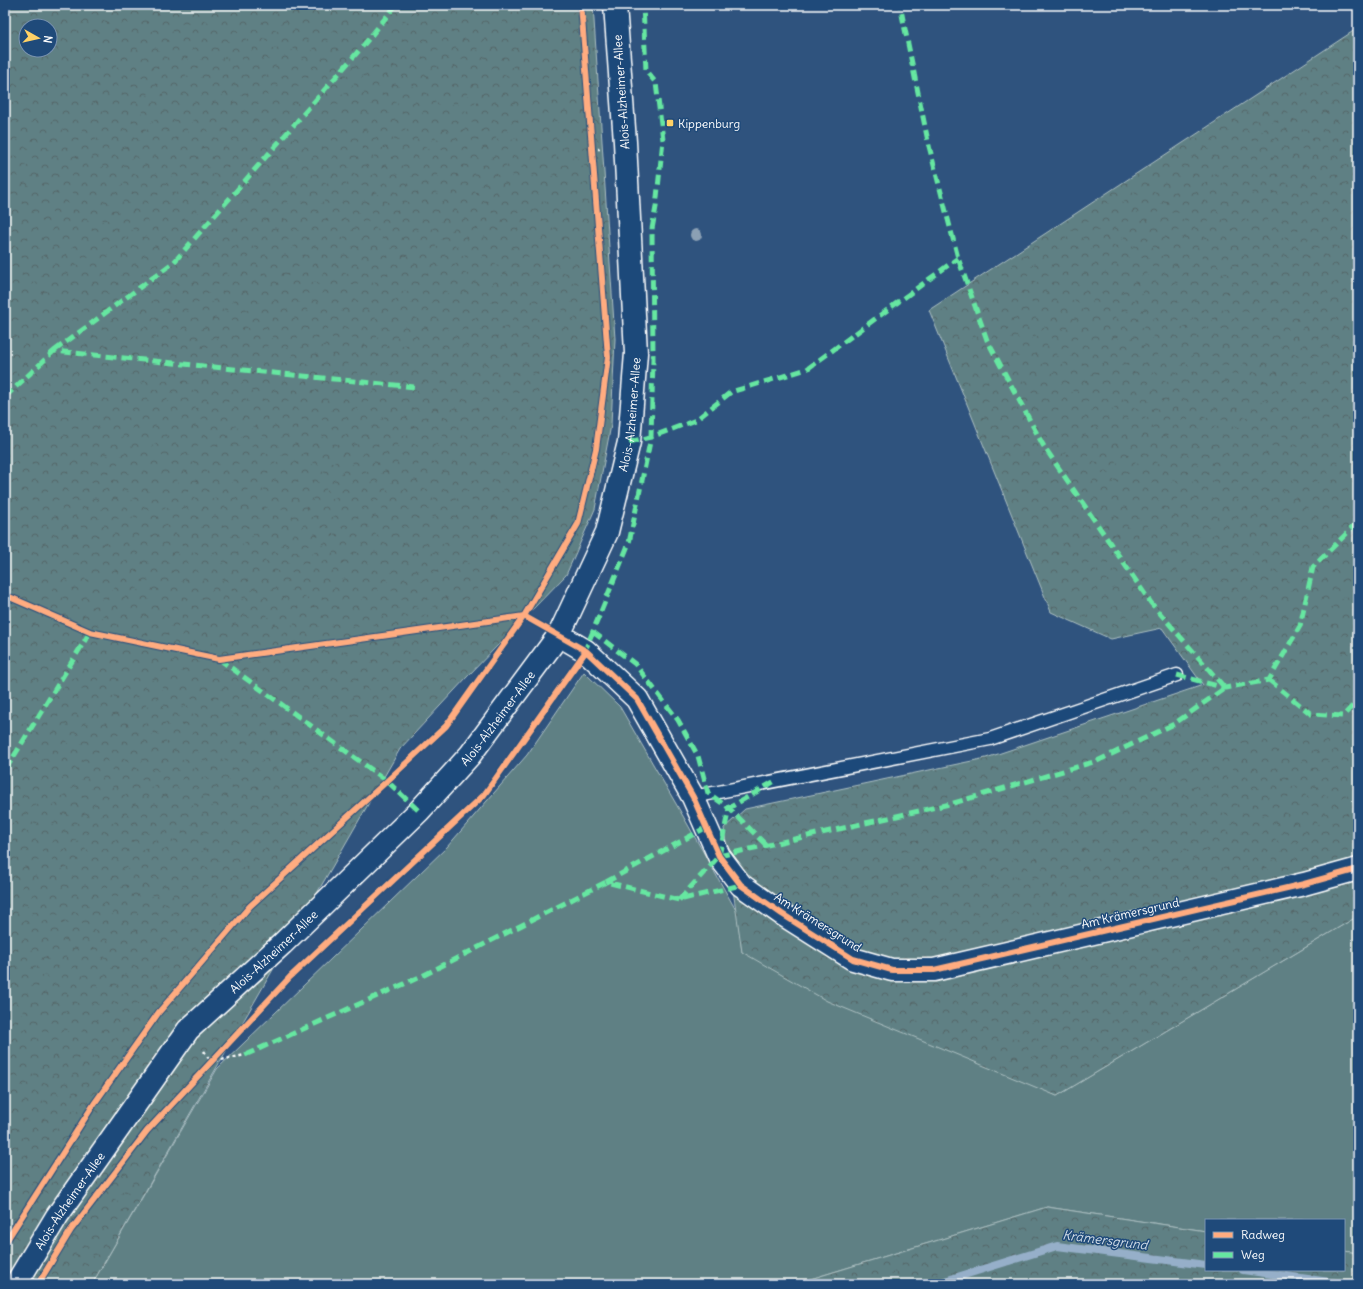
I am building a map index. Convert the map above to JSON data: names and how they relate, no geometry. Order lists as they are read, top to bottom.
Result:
{
  "streets": {
    "street": ["Alois-Alzheimer-Allee", "Am Krämersgrund"]
  },
  "crossings": [
    ["Alois-Alzheimer-Allee", "Am Krämersgrund"]
  ],
  "water": ["Krämersgrund"],
  "places": {
    "transit": ["Kippenburg"]
  },
  "legend": ["Radweg", "Weg"],
  "north": "right"
}
